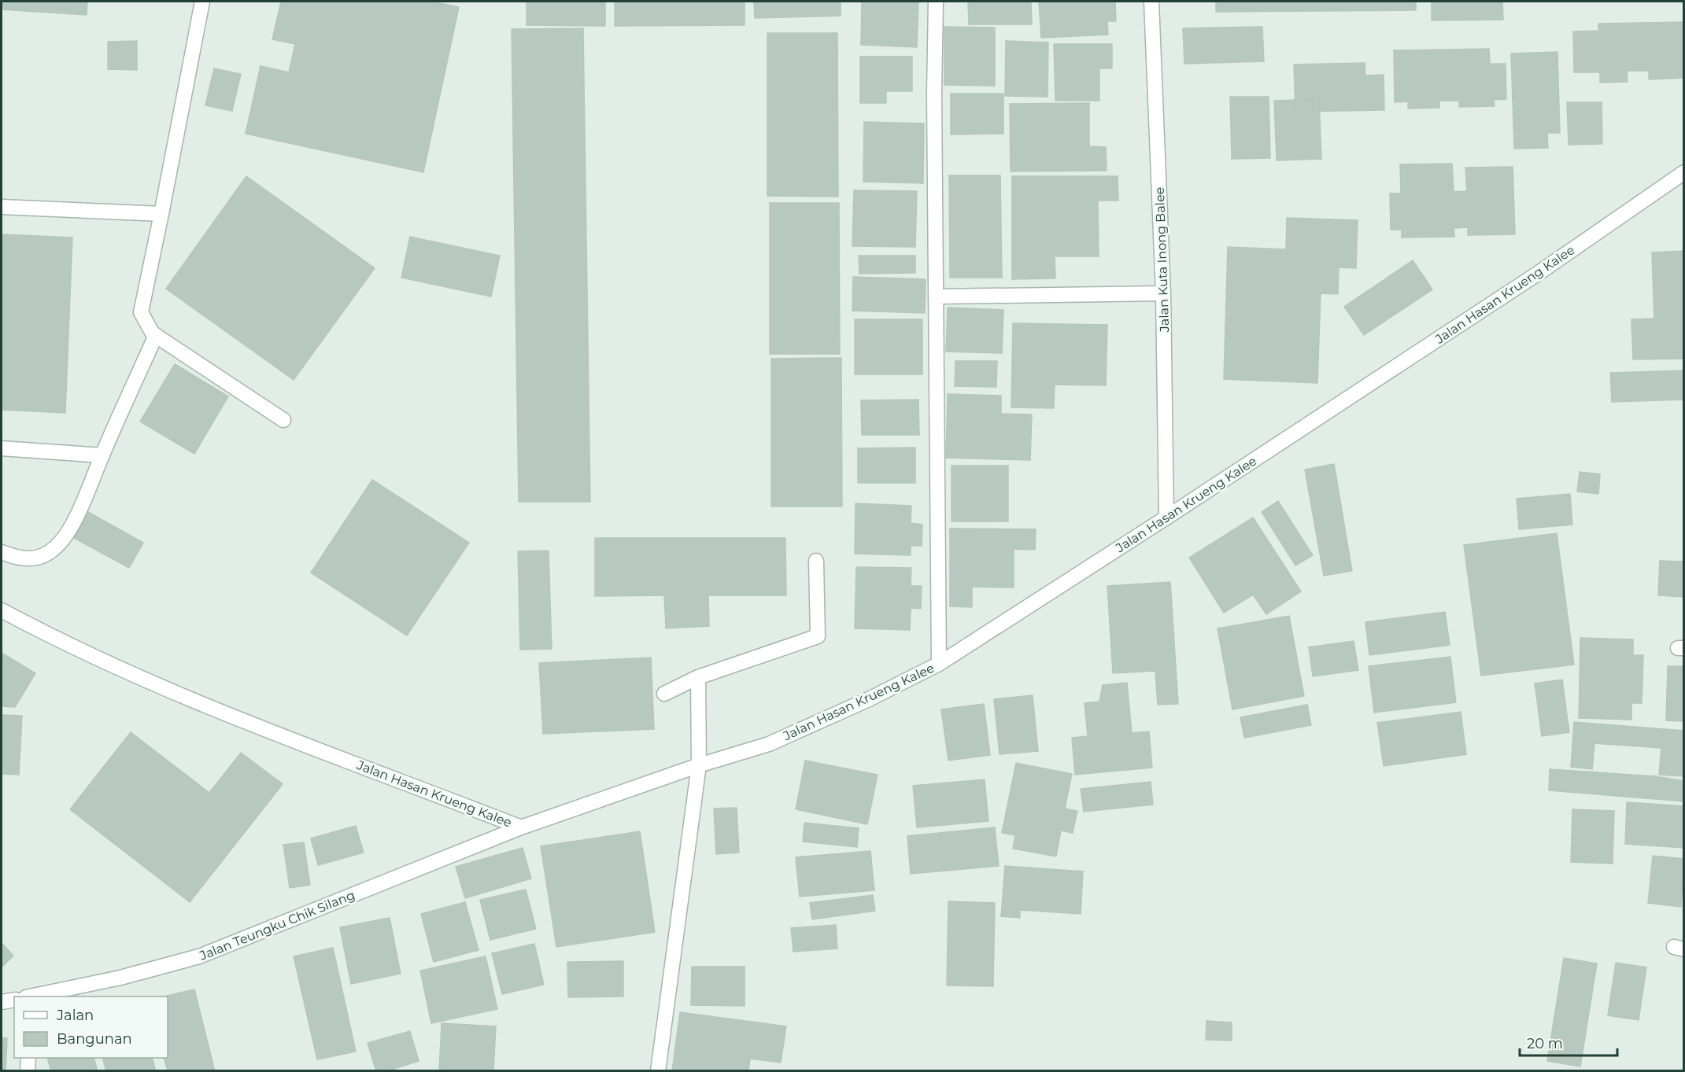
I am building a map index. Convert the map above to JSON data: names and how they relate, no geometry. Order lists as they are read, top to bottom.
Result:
{
  "streets": {
    "street": ["Jalan Kuta Inong Balee", "Jalan Hasan Krueng Kalee", "Jalan Teungku Chik Silang"]
  },
  "crossings": [
    ["Jalan Kuta Inong Balee", "Jalan Hasan Krueng Kalee"],
    ["Jalan Hasan Krueng Kalee", "Jalan Teungku Chik Silang"]
  ],
  "legend": ["Jalan", "Bangunan"],
  "scale_bar": "20 m"
}
